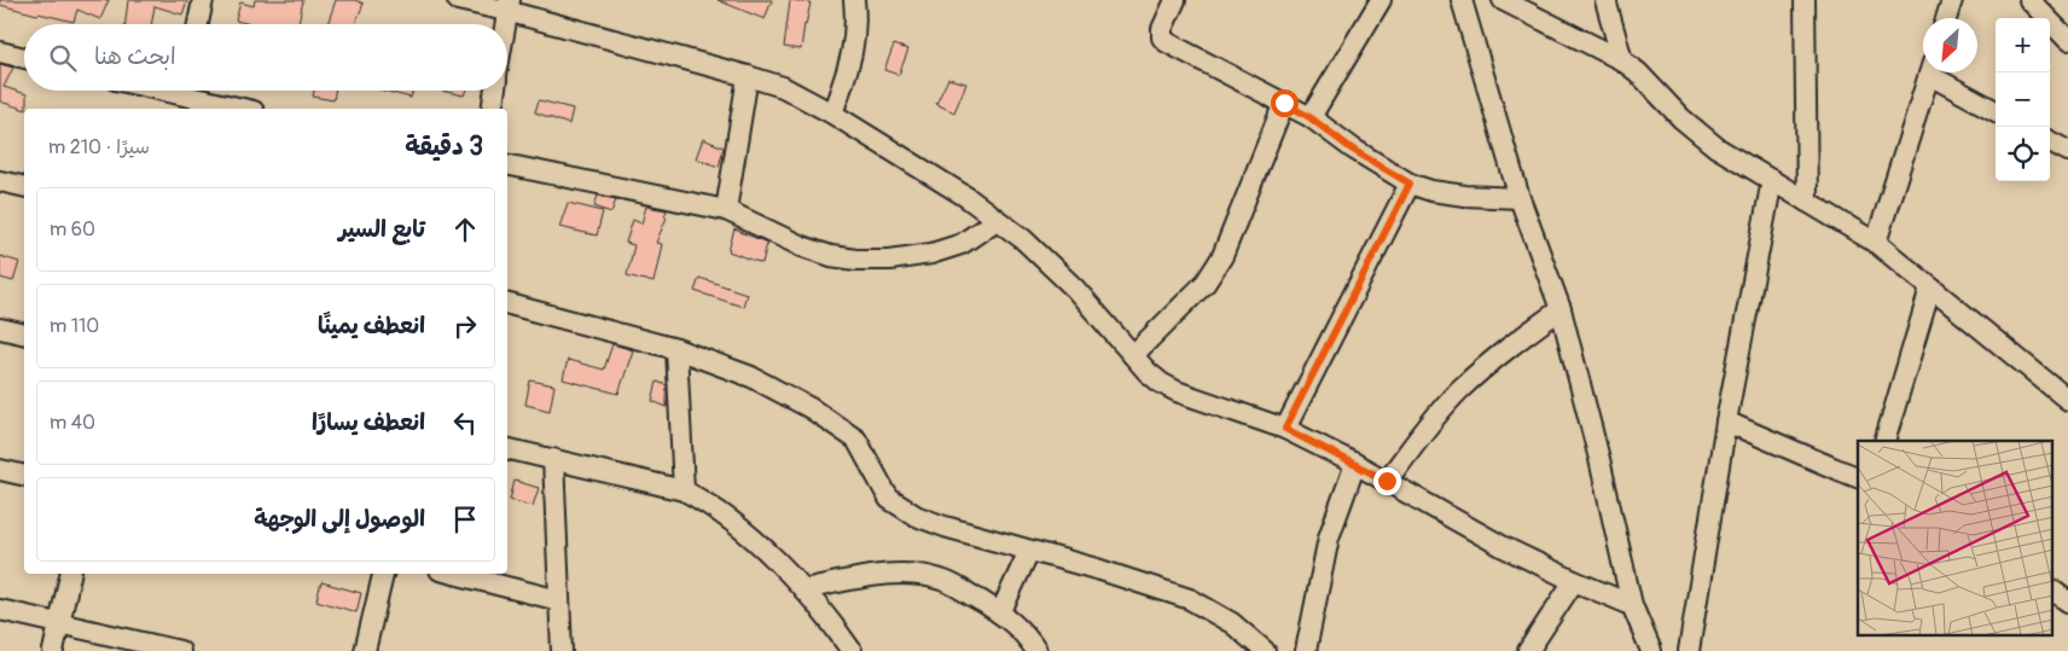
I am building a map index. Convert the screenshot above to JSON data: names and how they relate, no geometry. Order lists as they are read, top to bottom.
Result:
{
  "north": "bottom left",
  "page": {
    "map_buttons": ["+", "−"],
    "search": "ابحث هنا",
    "heading": ["3 دقيقة", "سيرًا · 210 m"],
    "list": [
      ["تابع السير", "60 m"],
      ["انعطف يمينًا", "110 m"],
      ["انعطف يسارًا", "40 m"],
      "الوصول إلى الوجهة"
    ]
  }
}
